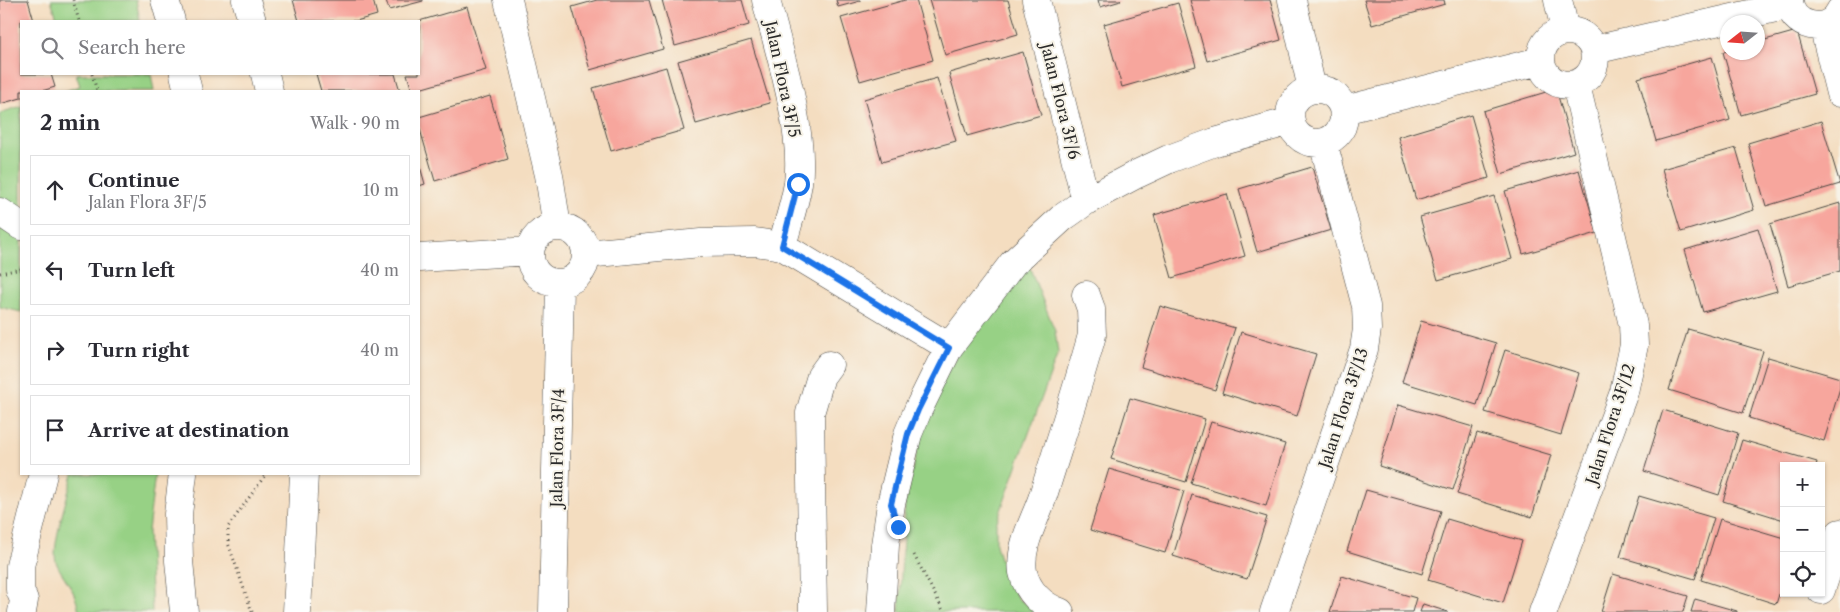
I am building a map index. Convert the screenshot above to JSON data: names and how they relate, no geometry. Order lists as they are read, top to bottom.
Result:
{
  "streets": {
    "street": [
      "Jalan Flora 3F/5",
      "Jalan Flora 3F/6",
      "Jalan Flora 3F/13",
      "Jalan Flora 3F/12",
      "Jalan Flora 3F/4"
    ]
  },
  "north": "left",
  "page": {
    "search": "Search here",
    "heading": ["2 min", "Walk · 90 m"],
    "list": [
      ["Continue", "Jalan Flora 3F/5", "10 m"],
      ["Turn left", "40 m"],
      ["Turn right", "40 m"],
      "Arrive at destination"
    ],
    "map_buttons": ["+", "−"]
  }
}
